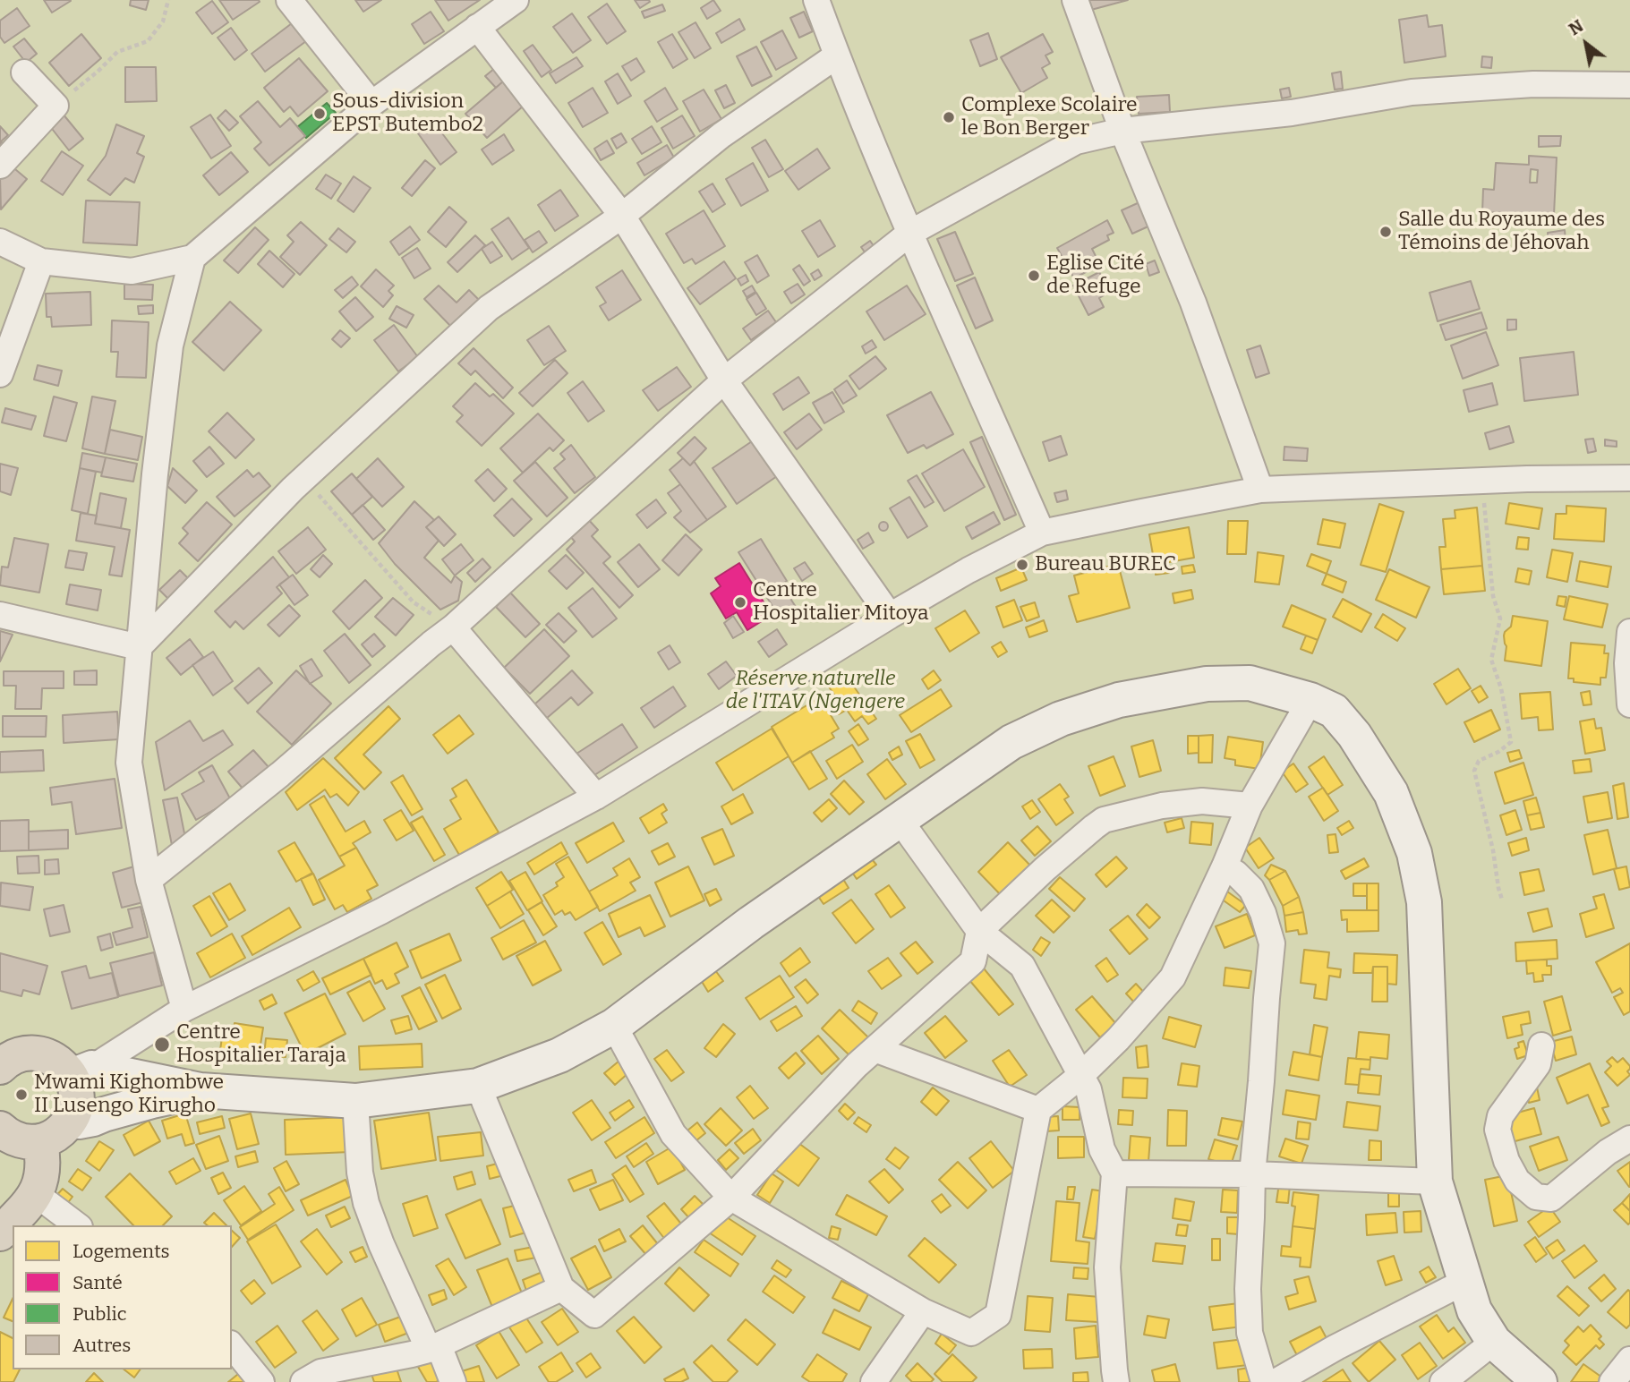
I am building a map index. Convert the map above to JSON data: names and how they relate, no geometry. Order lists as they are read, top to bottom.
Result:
{
  "parks": ["Réserve naturelle de l'ITAV (Ngengere"],
  "places": [
    "Sous-division EPST Butembo2",
    "Complexe Scolaire le Bon Berger",
    "Salle du Royaume des Témoins de Jéhovah",
    "Eglise Cité de Refuge",
    "Bureau BUREC",
    "Centre Hospitalier Mitoya",
    "Centre Hospitalier Taraja",
    "Mwami Kighombwe II Lusengo Kirugho"
  ],
  "legend": [
    "Logements",
    "Santé",
    "Public",
    "Autres"
  ],
  "north": "top left"
}
